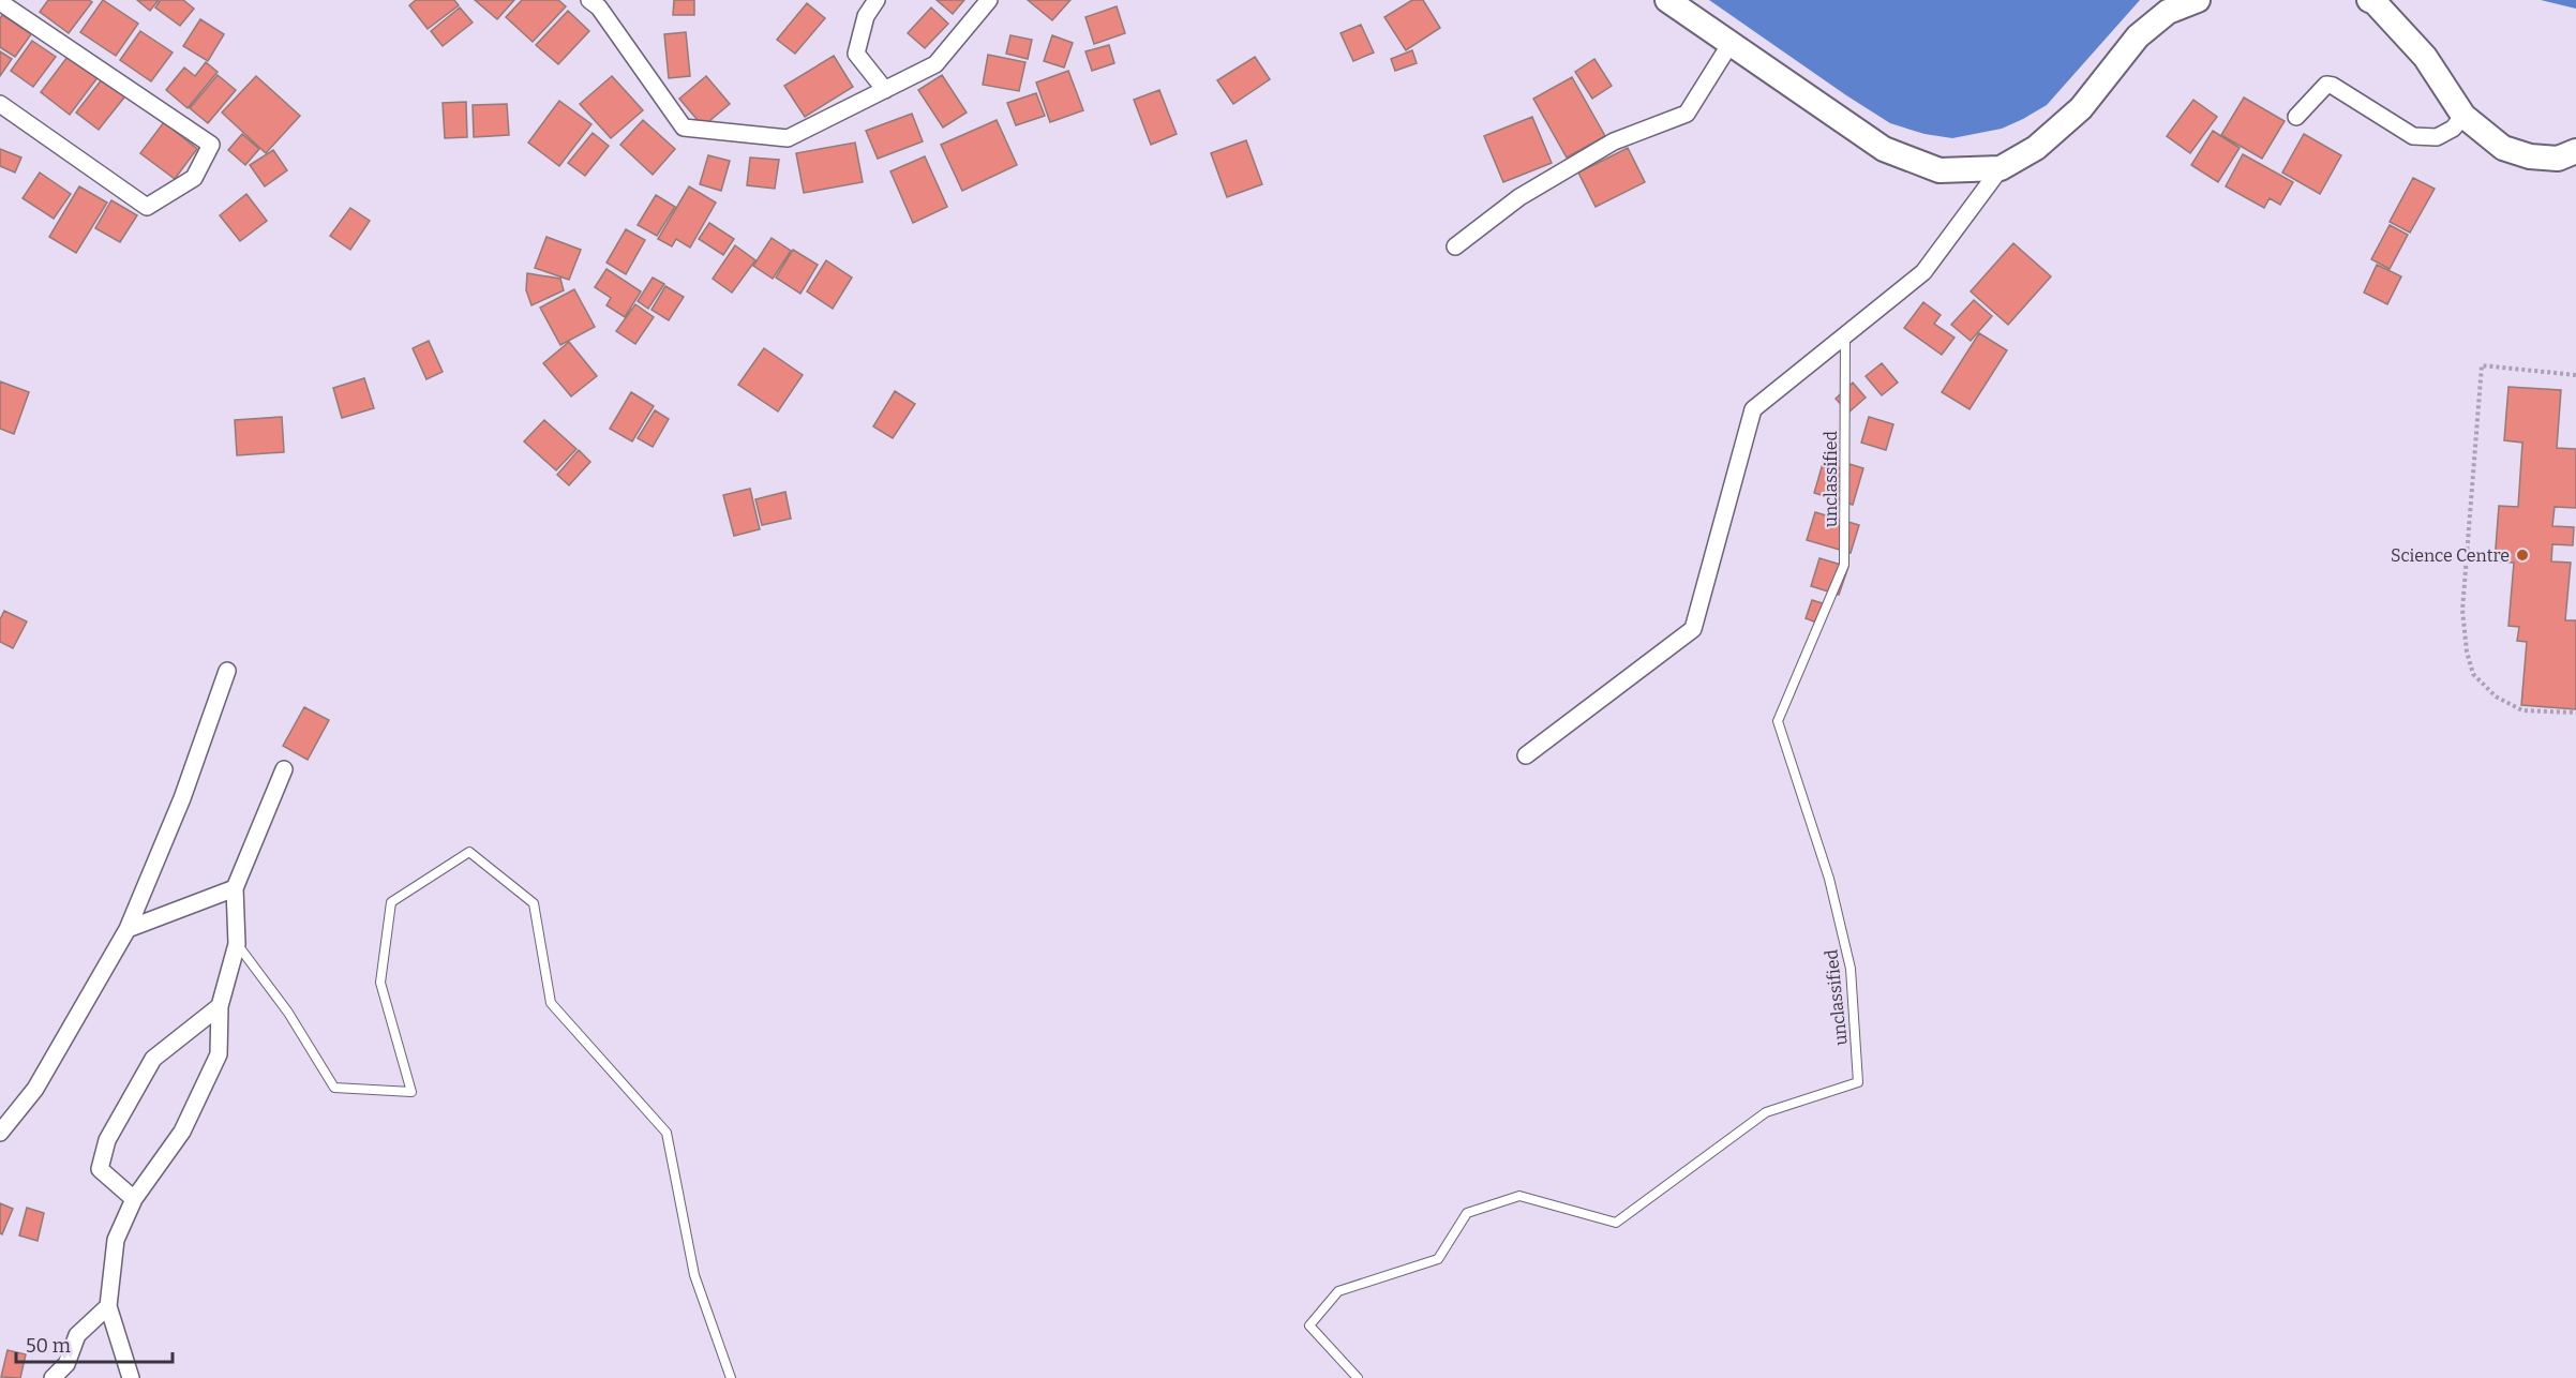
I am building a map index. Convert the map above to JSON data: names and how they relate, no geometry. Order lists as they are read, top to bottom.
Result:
{
  "streets": {
    "lane": ["unclassified"]
  },
  "places": ["Science Centre"],
  "scale_bar": "50 m"
}
